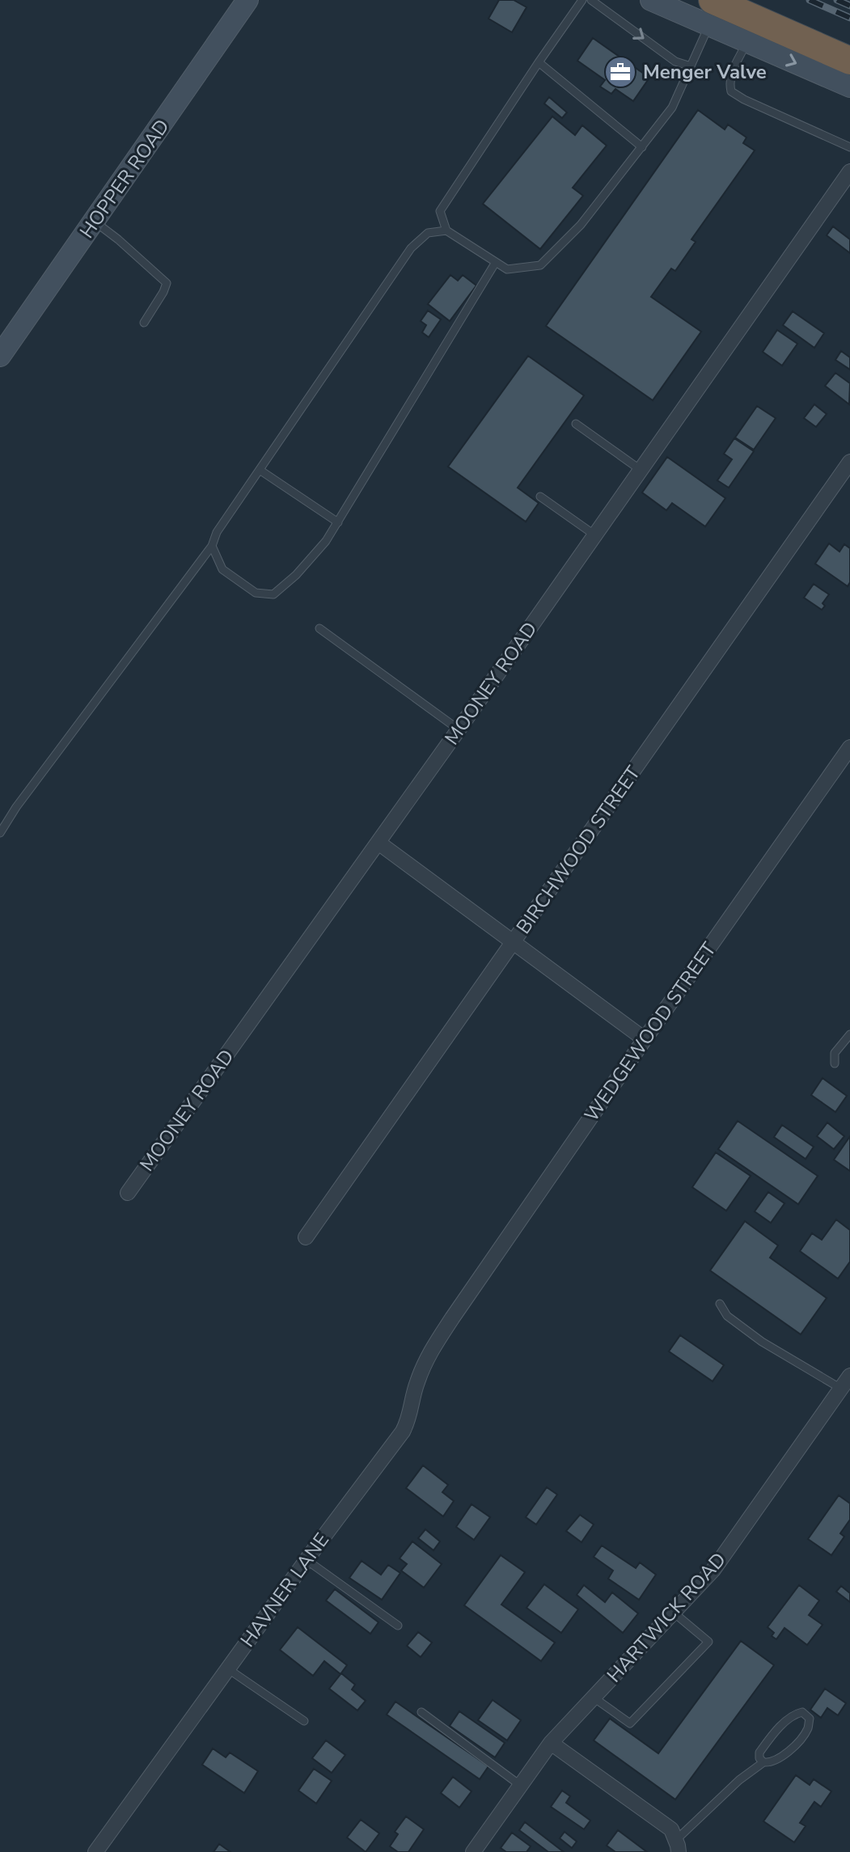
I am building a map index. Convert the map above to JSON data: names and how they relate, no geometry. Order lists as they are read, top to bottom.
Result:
{
  "streets": {
    "main road": ["HOPPER ROAD"],
    "street": [
      "MOONEY ROAD",
      "BIRCHWOOD STREET",
      "WEDGEWOOD STREET",
      "HAVNER LANE",
      "HARTWICK ROAD"
    ]
  },
  "crossings": [
    ["WEDGEWOOD STREET", "HAVNER LANE"]
  ],
  "places": {
    "office": ["Menger Valve"]
  }
}
